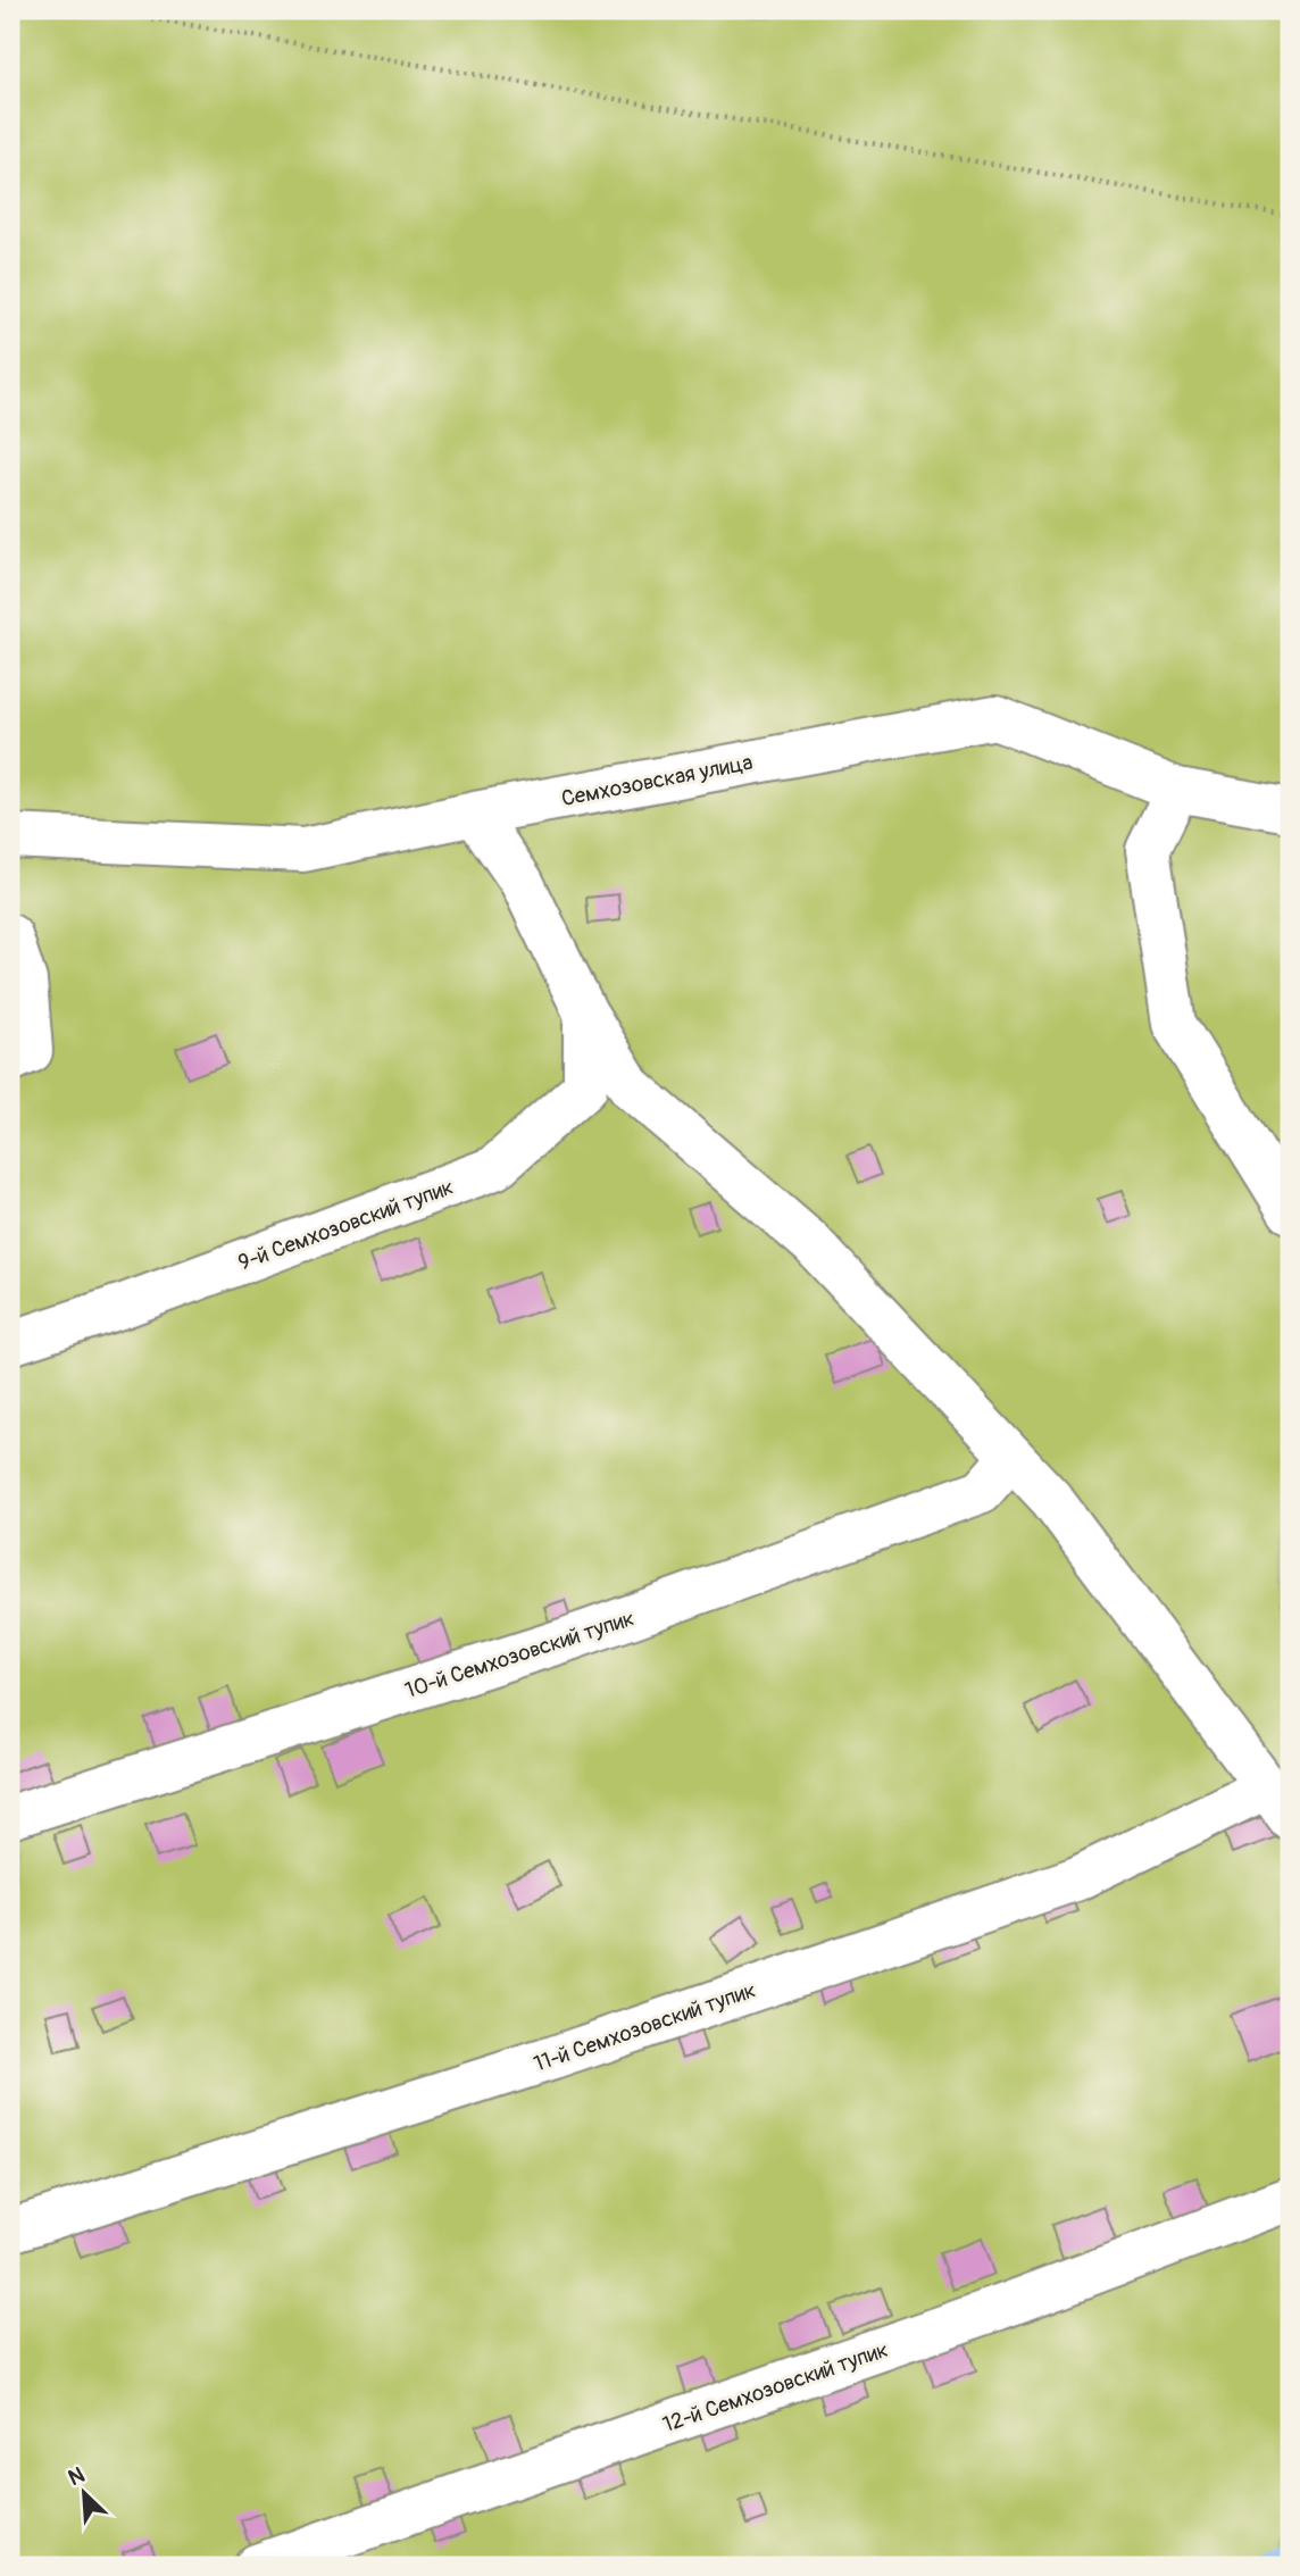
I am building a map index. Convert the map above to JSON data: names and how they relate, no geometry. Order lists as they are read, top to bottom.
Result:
{
  "streets": {
    "street": [
      "Семхозовская улица",
      "9-й Семхозовский тупик",
      "10-й Семхозовский тупик",
      "11-й Семхозовский тупик",
      "12-й Семхозовский тупик"
    ]
  },
  "north": "top left"
}
